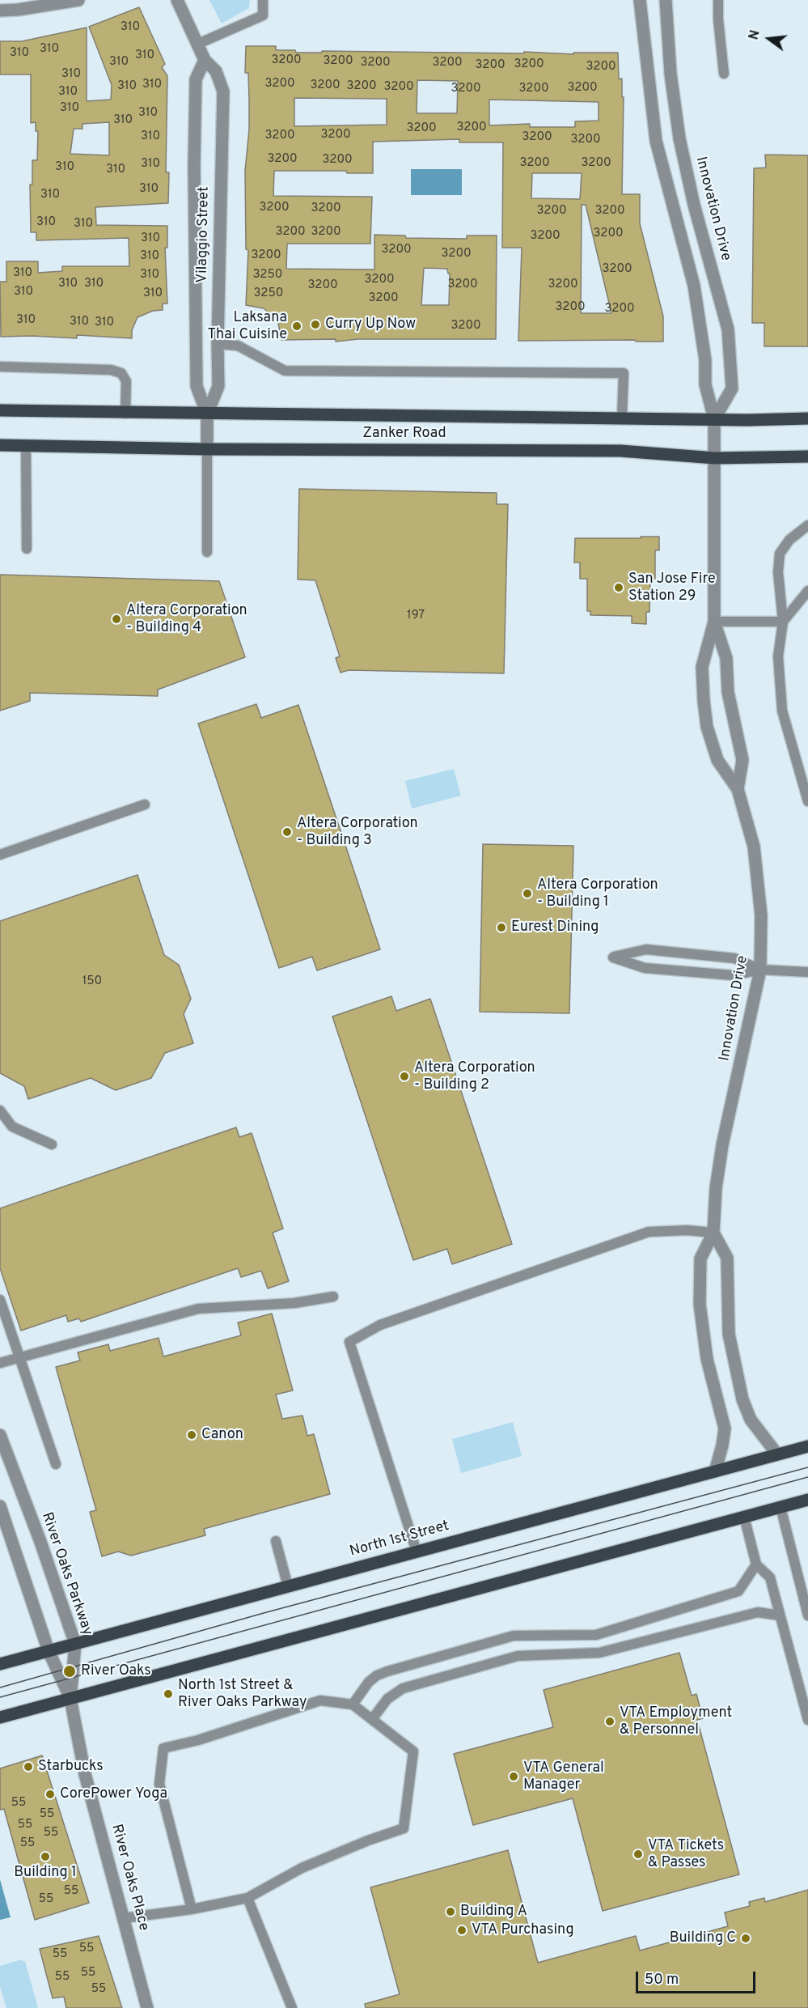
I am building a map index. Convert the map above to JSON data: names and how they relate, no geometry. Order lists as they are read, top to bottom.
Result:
{
  "streets": {
    "main road": ["Zanker Road", "North 1st Street"],
    "street": [
      "Innovation Drive",
      "Vilaggio Street",
      "River Oaks Parkway",
      "River Oaks Place"
    ]
  },
  "crossings": [
    ["Innovation Drive", "Zanker Road"],
    ["Innovation Drive", "North 1st Street"],
    ["Vilaggio Street", "Zanker Road"],
    ["North 1st Street", "River Oaks Parkway"],
    ["River Oaks Parkway", "River Oaks Place"]
  ],
  "places": [
    "Curry Up Now",
    "Laksana Thai Cuisine",
    "San Jose Fire Station 29",
    "Altera Corporation - Building 4",
    "Altera Corporation - Building 3",
    "Altera Corporation - Building 1",
    "Eurest Dining",
    "Altera Corporation - Building 2",
    "Canon",
    "River Oaks",
    "North 1st Street & River Oaks Parkway",
    "VTA Employment & Personnel",
    "Starbucks",
    "VTA General Manager",
    "CorePower Yoga",
    "VTA Tickets & Passes",
    "Building 1",
    "Building A",
    "VTA Purchasing",
    "Building C"
  ],
  "house_numbers": [
    "310",
    "310",
    "310",
    "310",
    "3200",
    "3200",
    "310",
    "3200",
    "3200",
    "3200",
    "3200",
    "3200",
    "310",
    "3200",
    "310",
    "3200",
    "310",
    "3200",
    "3200",
    "3200",
    "3200",
    "3200",
    "310",
    "310",
    "310",
    "310",
    "3200",
    "3200",
    "3200",
    "3200",
    "310",
    "3200",
    "3200",
    "3200",
    "3200",
    "3200",
    "3200",
    "310",
    "310",
    "310",
    "310",
    "310",
    "3200",
    "3200",
    "3200",
    "3200",
    "310",
    "310",
    "3200",
    "3200",
    "3200",
    "3200",
    "310",
    "3200",
    "3200",
    "3200",
    "310",
    "3200",
    "310",
    "310",
    "3250",
    "3200",
    "310",
    "310",
    "3200",
    "3200",
    "3200",
    "310",
    "310",
    "3250",
    "3200",
    "3200",
    "3200",
    "310",
    "310",
    "310",
    "3200",
    "197",
    "150",
    "55",
    "55",
    "55",
    "55",
    "55",
    "55",
    "55",
    "55",
    "55",
    "55",
    "55",
    "55"
  ],
  "scale_bar": "50 m",
  "north": "left"
}
